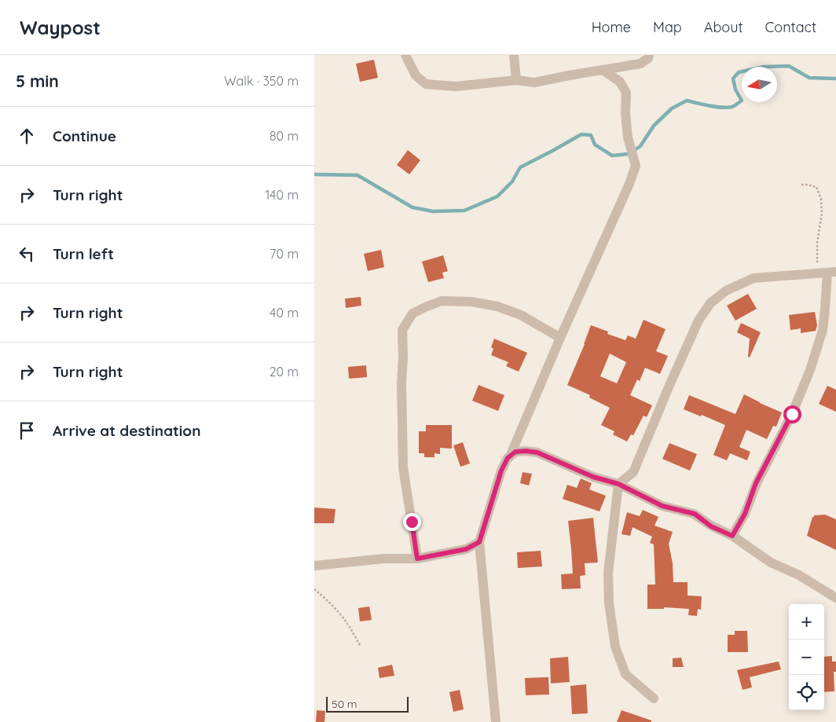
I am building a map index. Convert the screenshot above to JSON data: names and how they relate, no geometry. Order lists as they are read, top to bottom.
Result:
{
  "scale_bar": "50 m",
  "north": "left",
  "page": {
    "header": "Waypost",
    "nav": [
      "Home",
      "Map",
      "About",
      "Contact"
    ],
    "heading": ["5 min", "Walk · 350 m"],
    "list": [
      ["Continue", "80 m"],
      ["Turn right", "140 m"],
      ["Turn left", "70 m"],
      ["Turn right", "40 m"],
      ["Turn right", "20 m"],
      "Arrive at destination"
    ],
    "map_buttons": ["+", "−"],
    "scale": "50 m"
  }
}
